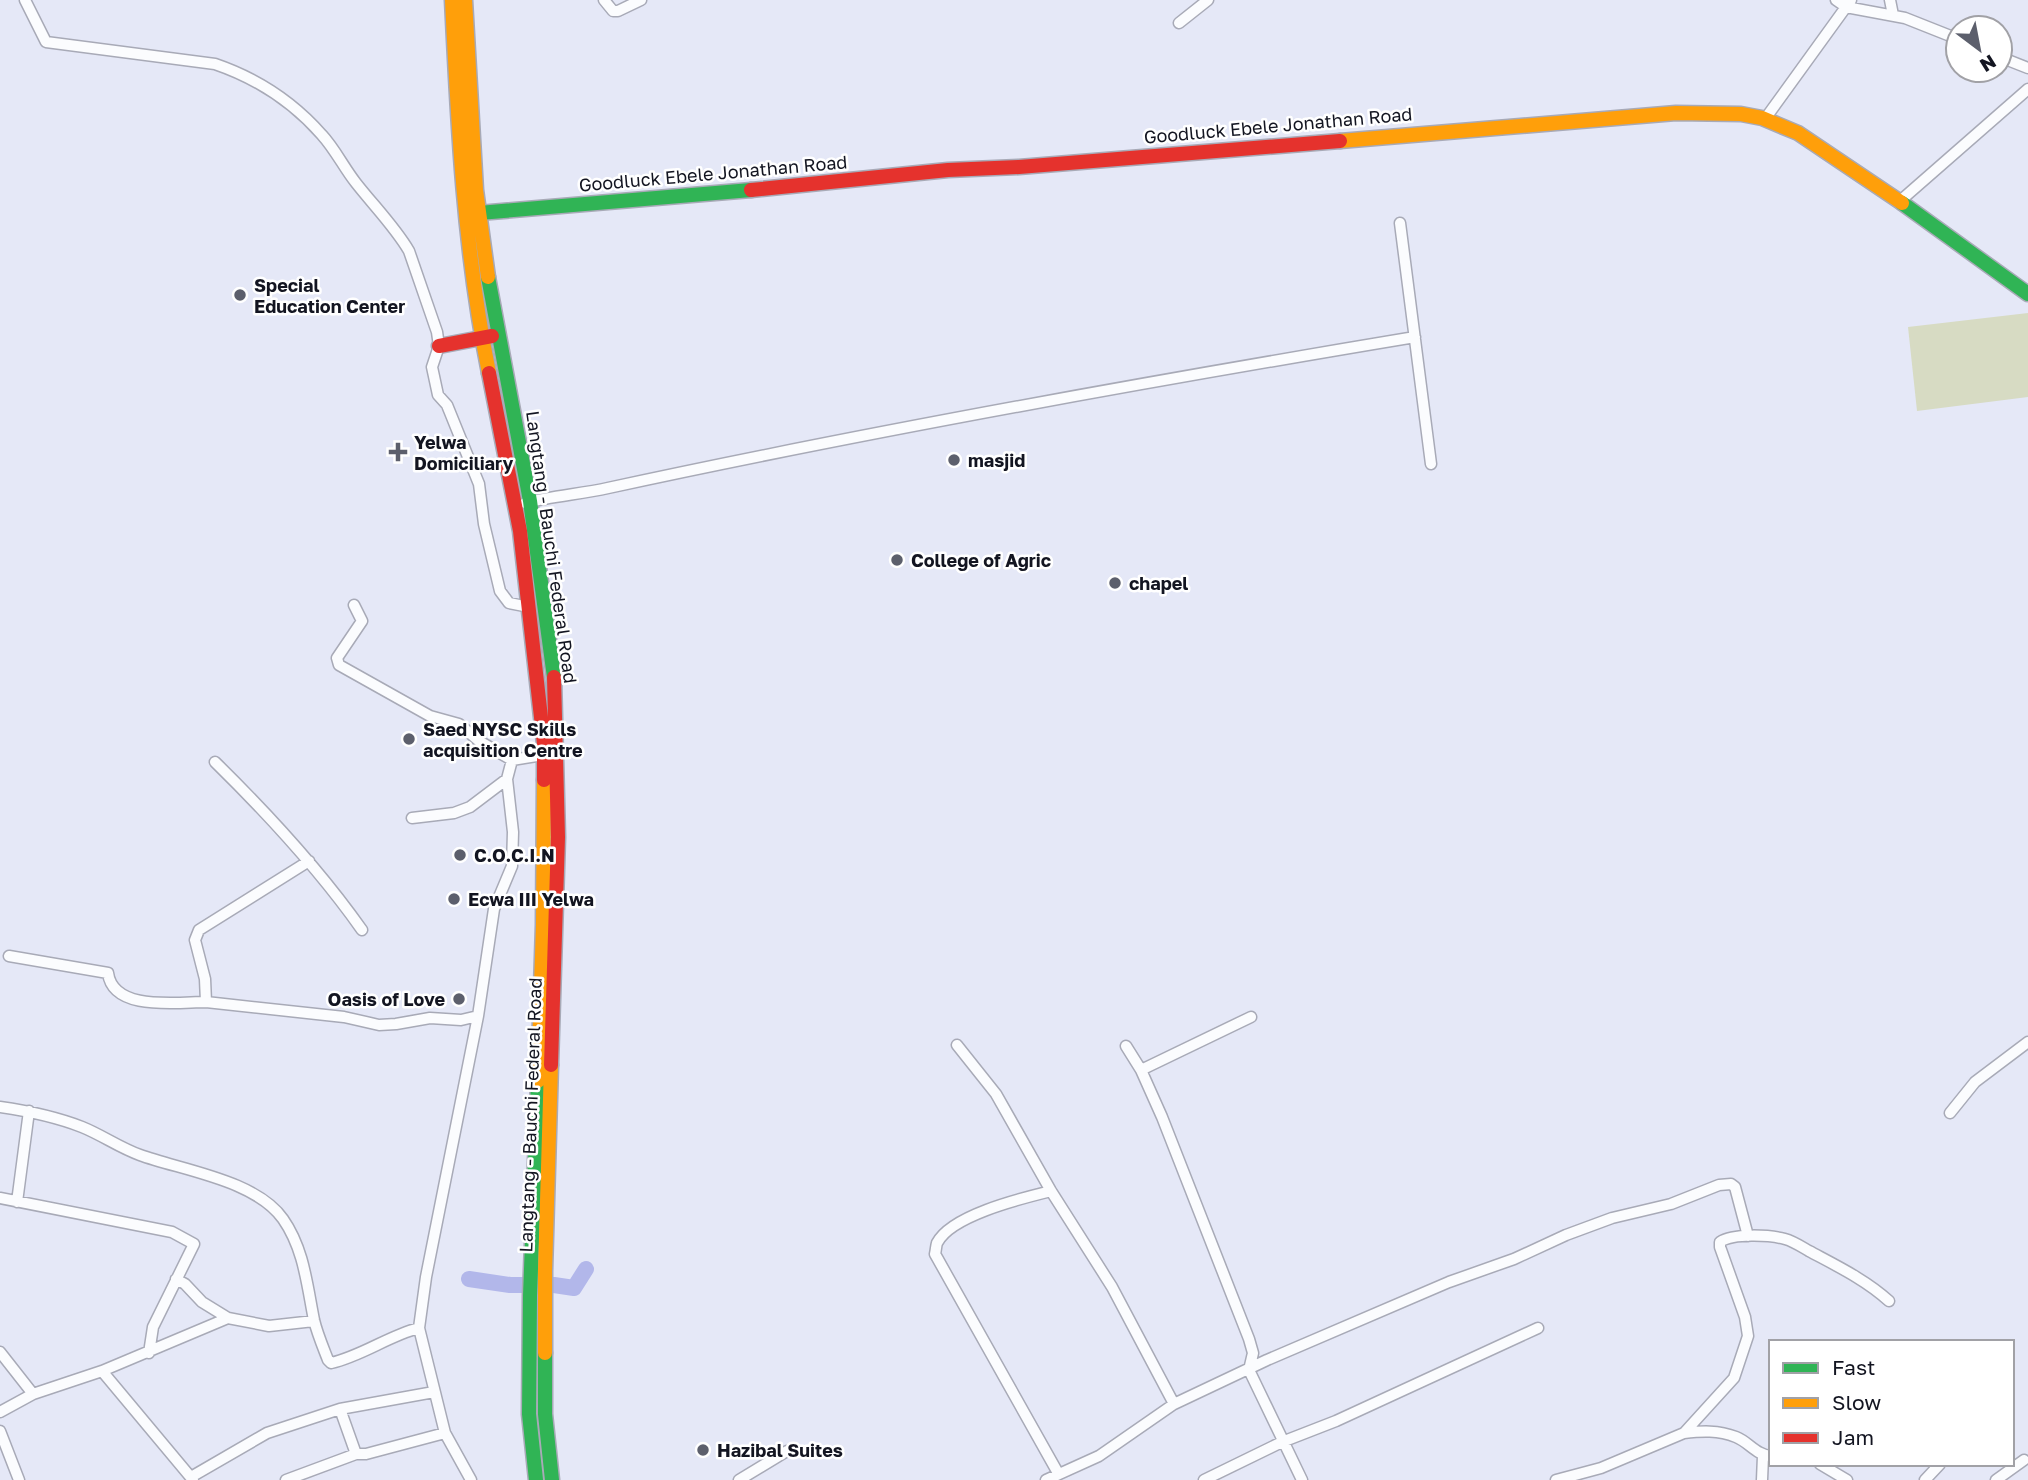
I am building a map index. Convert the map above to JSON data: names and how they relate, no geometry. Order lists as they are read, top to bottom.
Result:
{
  "streets": {
    "main road": ["Goodluck Ebele Jonathan Road", "Langtang - Bauchi Federal Road"]
  },
  "crossings": [
    ["Goodluck Ebele Jonathan Road", "Langtang - Bauchi Federal Road"]
  ],
  "places": {
    "other": [
      "Special Education Center",
      "masjid",
      "College of Agric",
      "chapel",
      "Saed NYSC Skills acquisition Centre",
      "C.O.C.I.N",
      "Ecwa III Yelwa",
      "Oasis of Love",
      "Hazibal Suites"
    ],
    "health": ["Yelwa Domiciliary"]
  },
  "legend": ["Fast", "Slow", "Jam"],
  "north": "bottom right"
}
